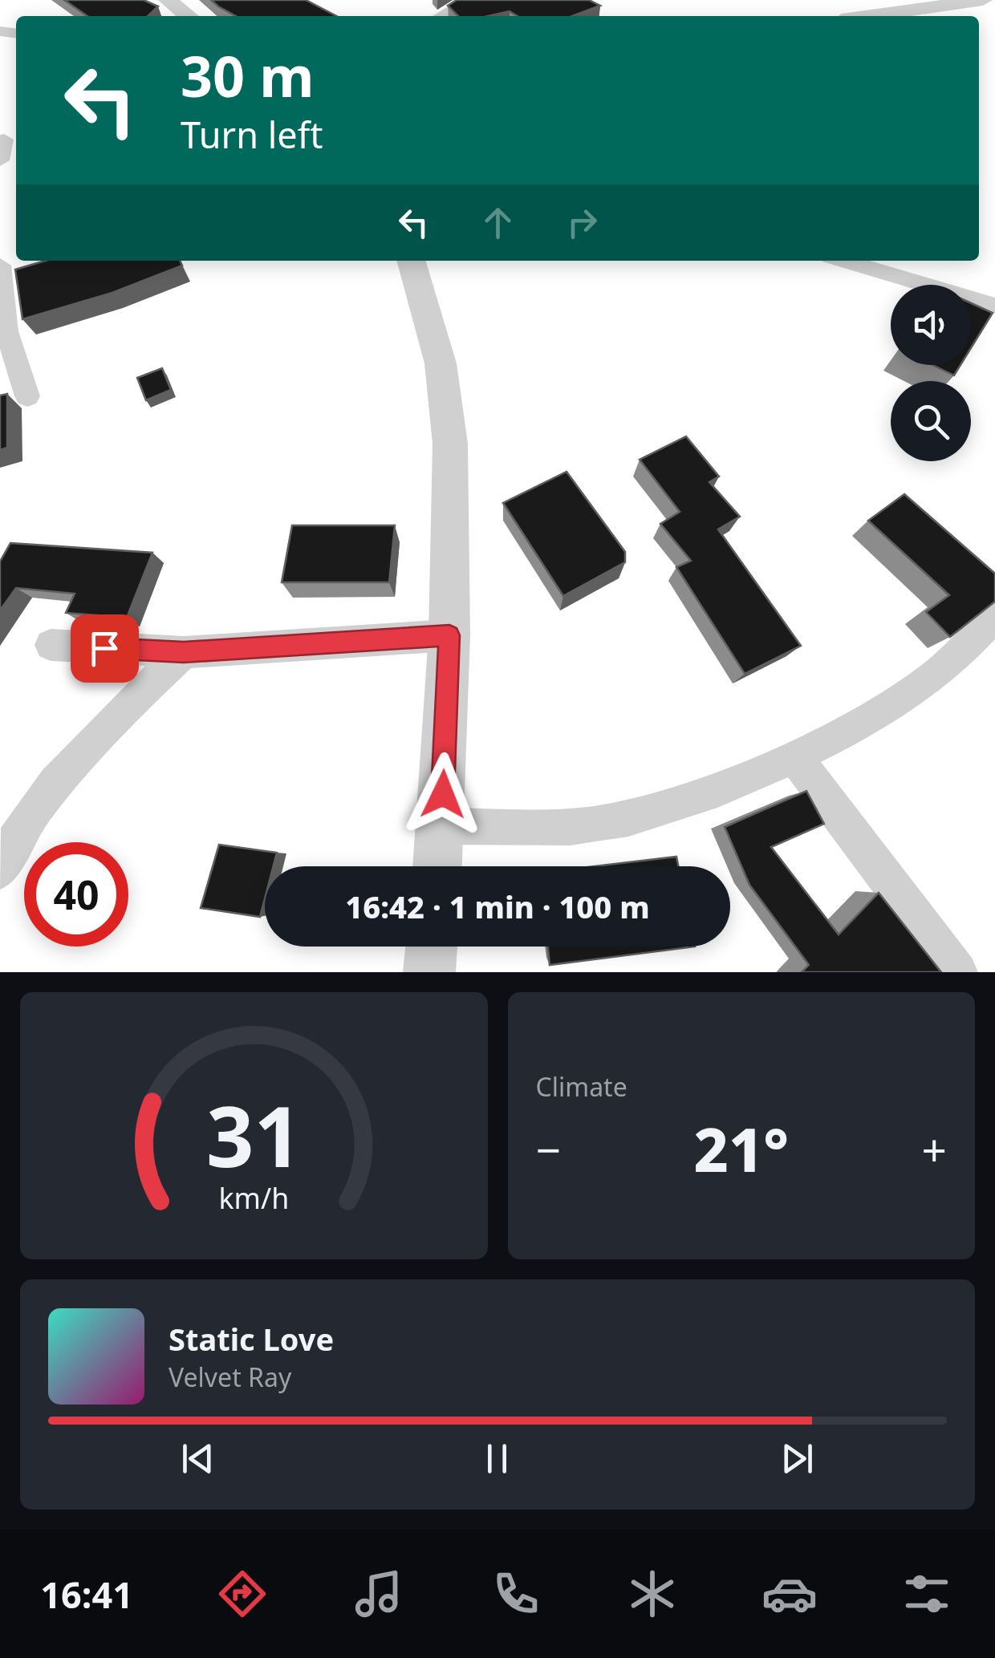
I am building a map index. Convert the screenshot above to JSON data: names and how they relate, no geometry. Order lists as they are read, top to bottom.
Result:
{
  "page": {
    "turn": ["30 m", "Turn left"],
    "limit": "40",
    "trip": "16:42 · 1 min · 100 m",
    "tile": "Climate",
    "heat": ["−", "21°", "+"],
    "song": ["Static Love", "Velvet Ray"],
    "tabs": "16:41",
    "gauge": ["31", "km/h"]
  }
}
